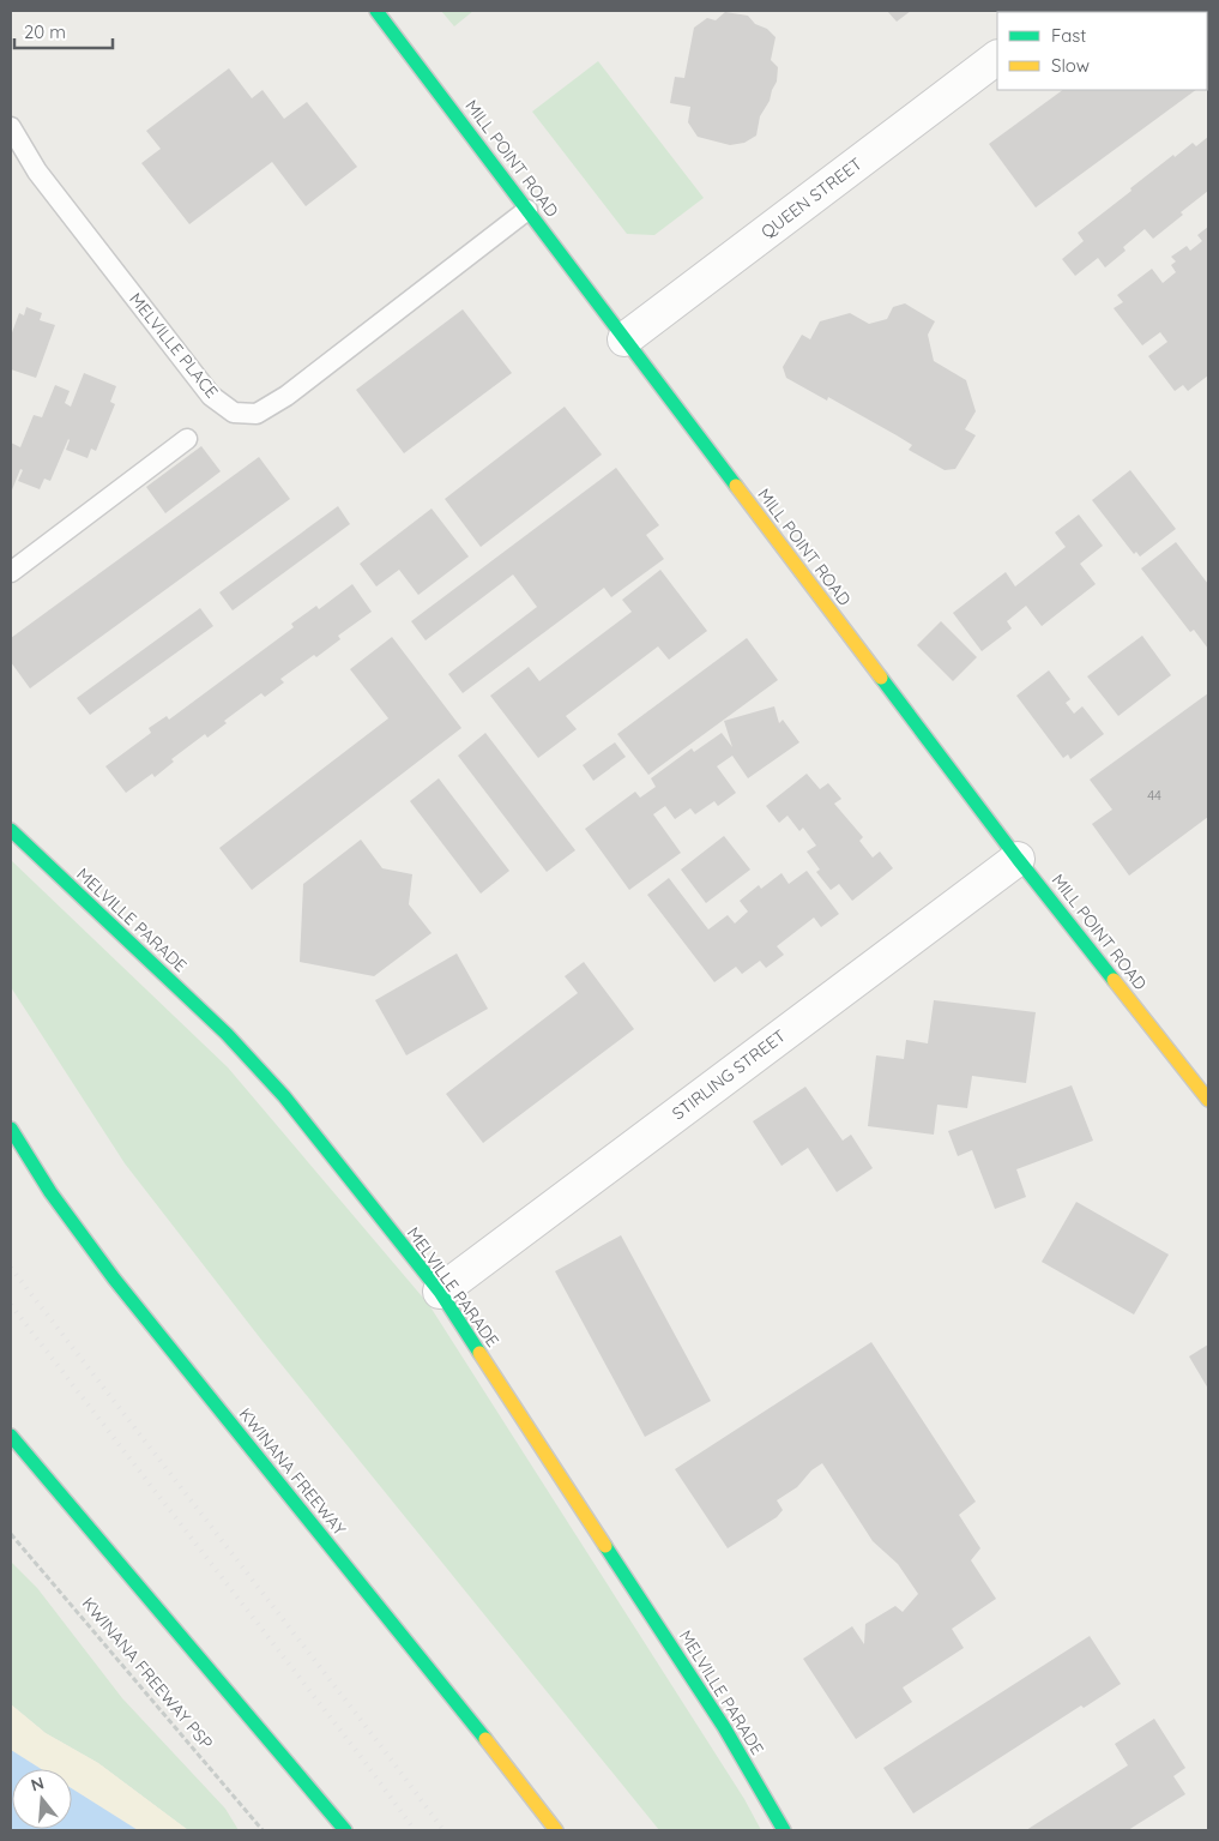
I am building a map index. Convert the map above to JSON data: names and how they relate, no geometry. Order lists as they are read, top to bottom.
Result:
{
  "streets": {
    "main road": ["MILL POINT ROAD", "MELVILLE PARADE", "KWINANA FREEWAY"],
    "street": ["QUEEN STREET", "STIRLING STREET"],
    "lane": ["MELVILLE PLACE"],
    "path": ["KWINANA FREEWAY PSP"]
  },
  "crossings": [
    ["MILL POINT ROAD", "QUEEN STREET"],
    ["MILL POINT ROAD", "MELVILLE PLACE"],
    ["MILL POINT ROAD", "STIRLING STREET"],
    ["MELVILLE PARADE", "STIRLING STREET"]
  ],
  "house_numbers": ["44"],
  "legend": ["Fast", "Slow"],
  "scale_bar": "20 m",
  "north": "top"
}
